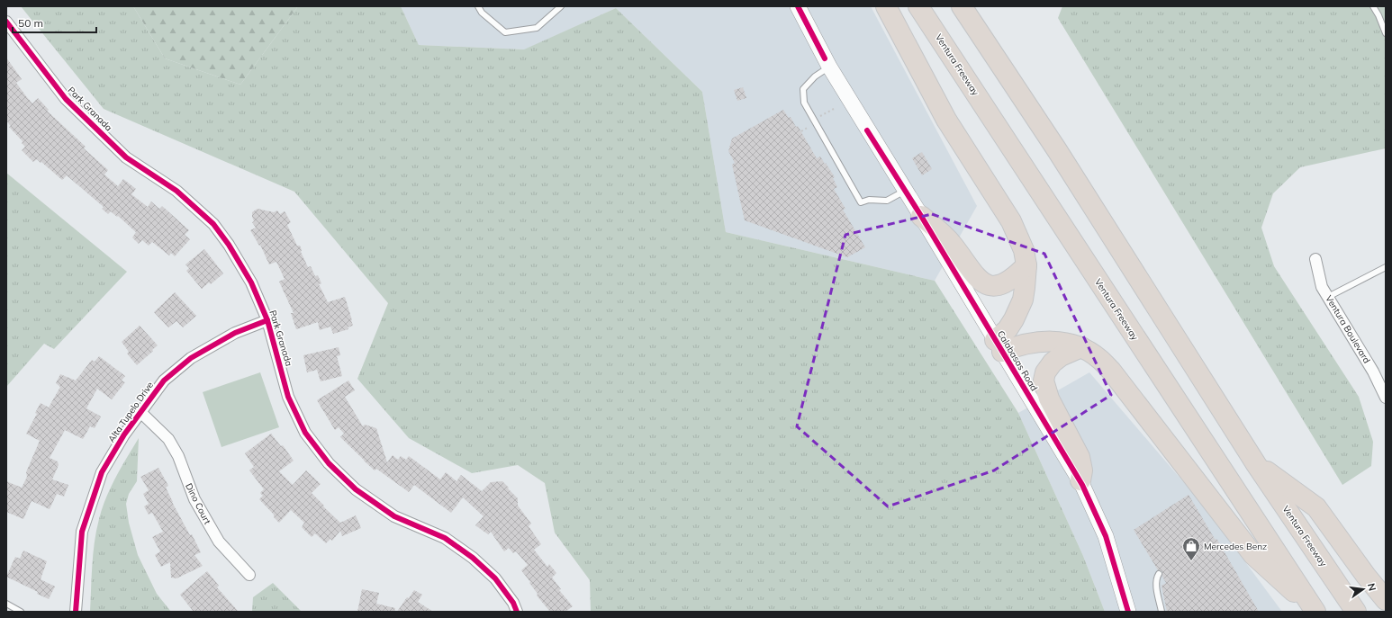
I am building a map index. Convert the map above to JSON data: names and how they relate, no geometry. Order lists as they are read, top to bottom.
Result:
{
  "streets": {
    "highway": ["Ventura Freeway"],
    "main road": ["Calabasas Road"],
    "street": [
      "Park Granada",
      "Ventura Boulevard",
      "Alta Tupelo Drive",
      "Dino Court"
    ]
  },
  "crossings": [
    ["Park Granada", "Alta Tupelo Drive"],
    ["Alta Tupelo Drive", "Dino Court"]
  ],
  "places": {
    "shop": ["Mercedes Benz"]
  },
  "scale_bar": "50 m",
  "north": "right"
}
